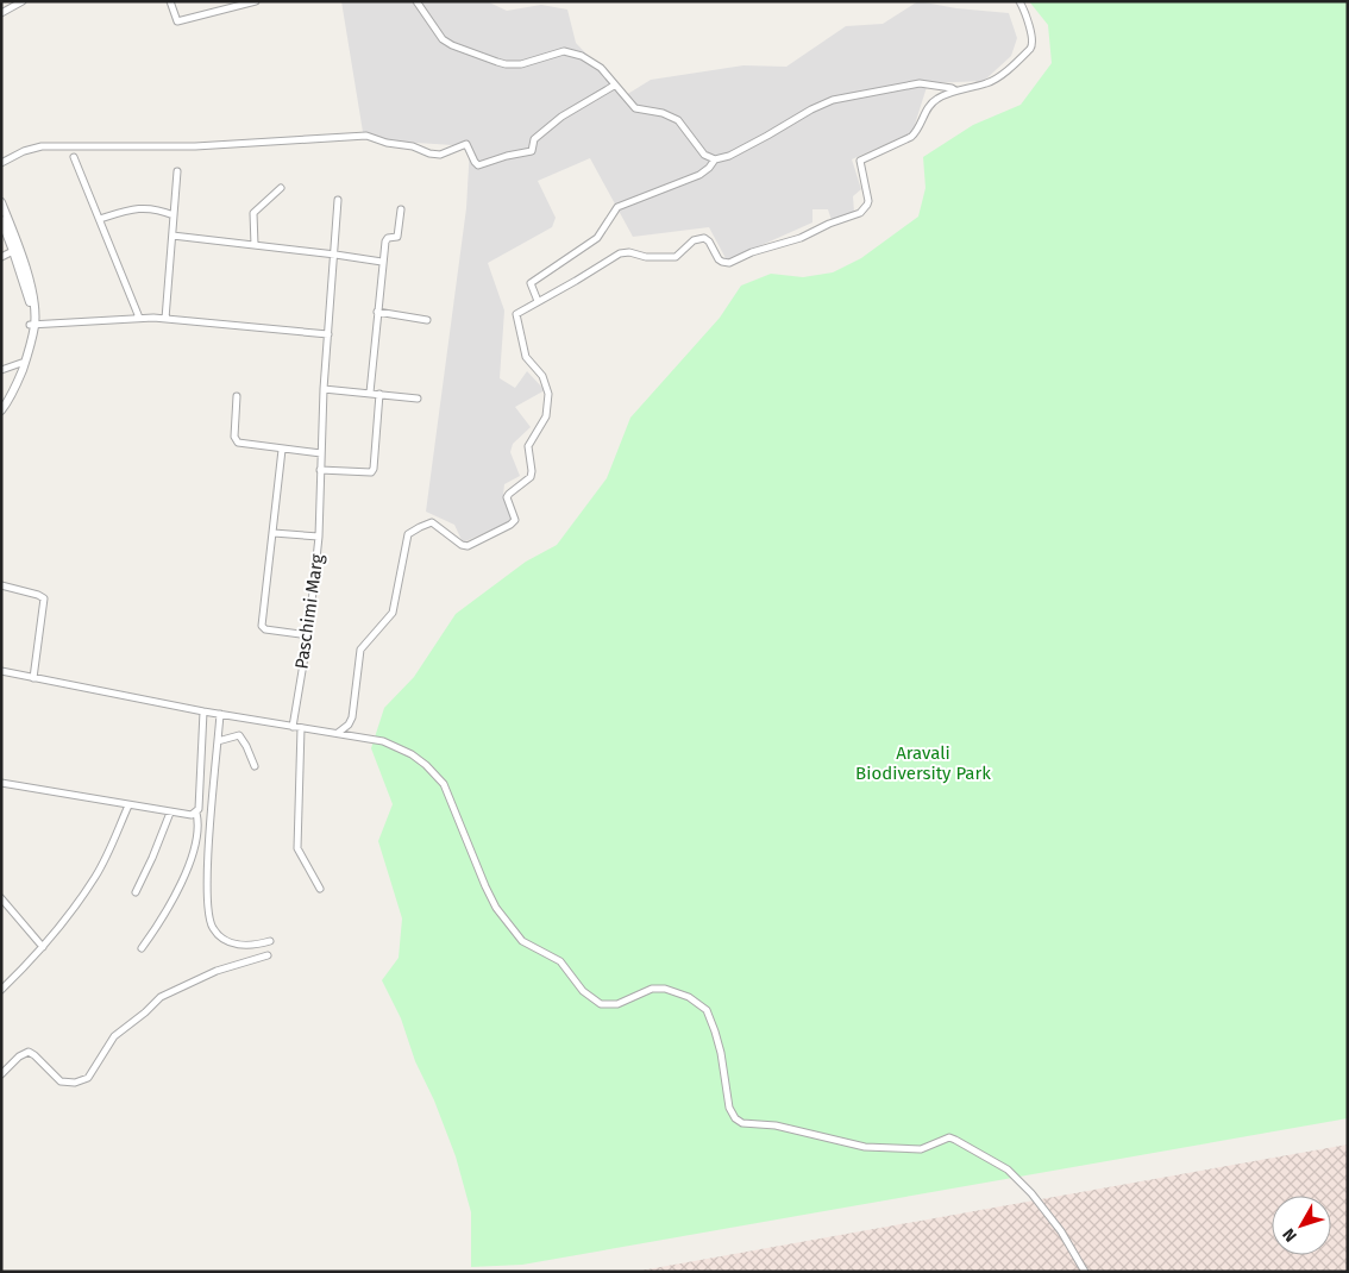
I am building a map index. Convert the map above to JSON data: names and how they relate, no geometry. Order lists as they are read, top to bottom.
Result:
{
  "streets": {
    "street": ["Paschimi Marg"]
  },
  "parks": ["Aravali Biodiversity Park"],
  "north": "bottom left"
}
